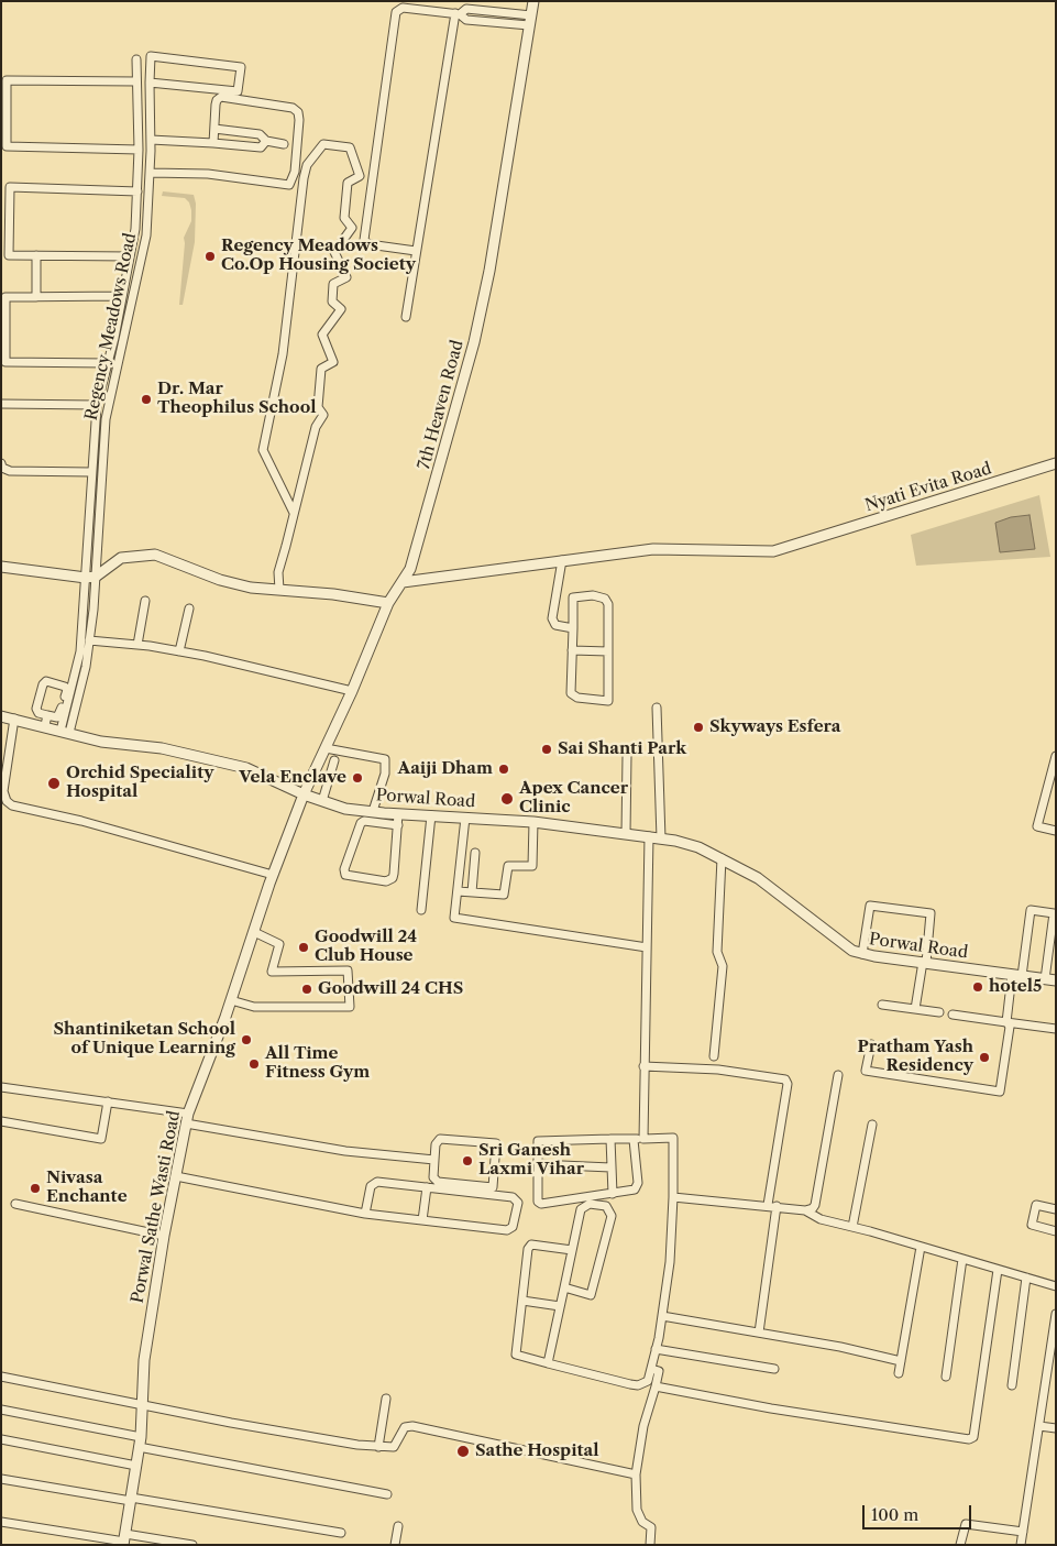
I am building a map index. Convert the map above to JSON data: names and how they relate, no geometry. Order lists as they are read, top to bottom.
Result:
{
  "streets": {
    "street": [
      "Regency Meadows Road",
      "7th Heaven Road",
      "Nyati Evita Road",
      "Porwal Road",
      "Porwal Sathe Wasti Road"
    ]
  },
  "crossings": [
    ["Regency Meadows Road", "Porwal Road"],
    ["7th Heaven Road", "Nyati Evita Road"],
    ["7th Heaven Road", "Porwal Road"],
    ["7th Heaven Road", "Porwal Sathe Wasti Road"],
    ["Porwal Road", "Porwal Sathe Wasti Road"]
  ],
  "places": [
    "Regency Meadows Co.Op Housing Society",
    "Dr. Mar Theophilus School",
    "Skyways Esfera",
    "Sai Shanti Park",
    "Aaiji Dham",
    "Vela Enclave",
    "Orchid Speciality Hospital",
    "Apex Cancer Clinic",
    "Goodwill 24 Club House",
    "hotel5",
    "Goodwill 24 CHS",
    "Shantiniketan School of Unique Learning",
    "Pratham Yash Residency",
    "All Time Fitness Gym",
    "Sri Ganesh Laxmi Vihar",
    "Nivasa Enchante",
    "Sathe Hospital"
  ],
  "scale_bar": "100 m"
}
